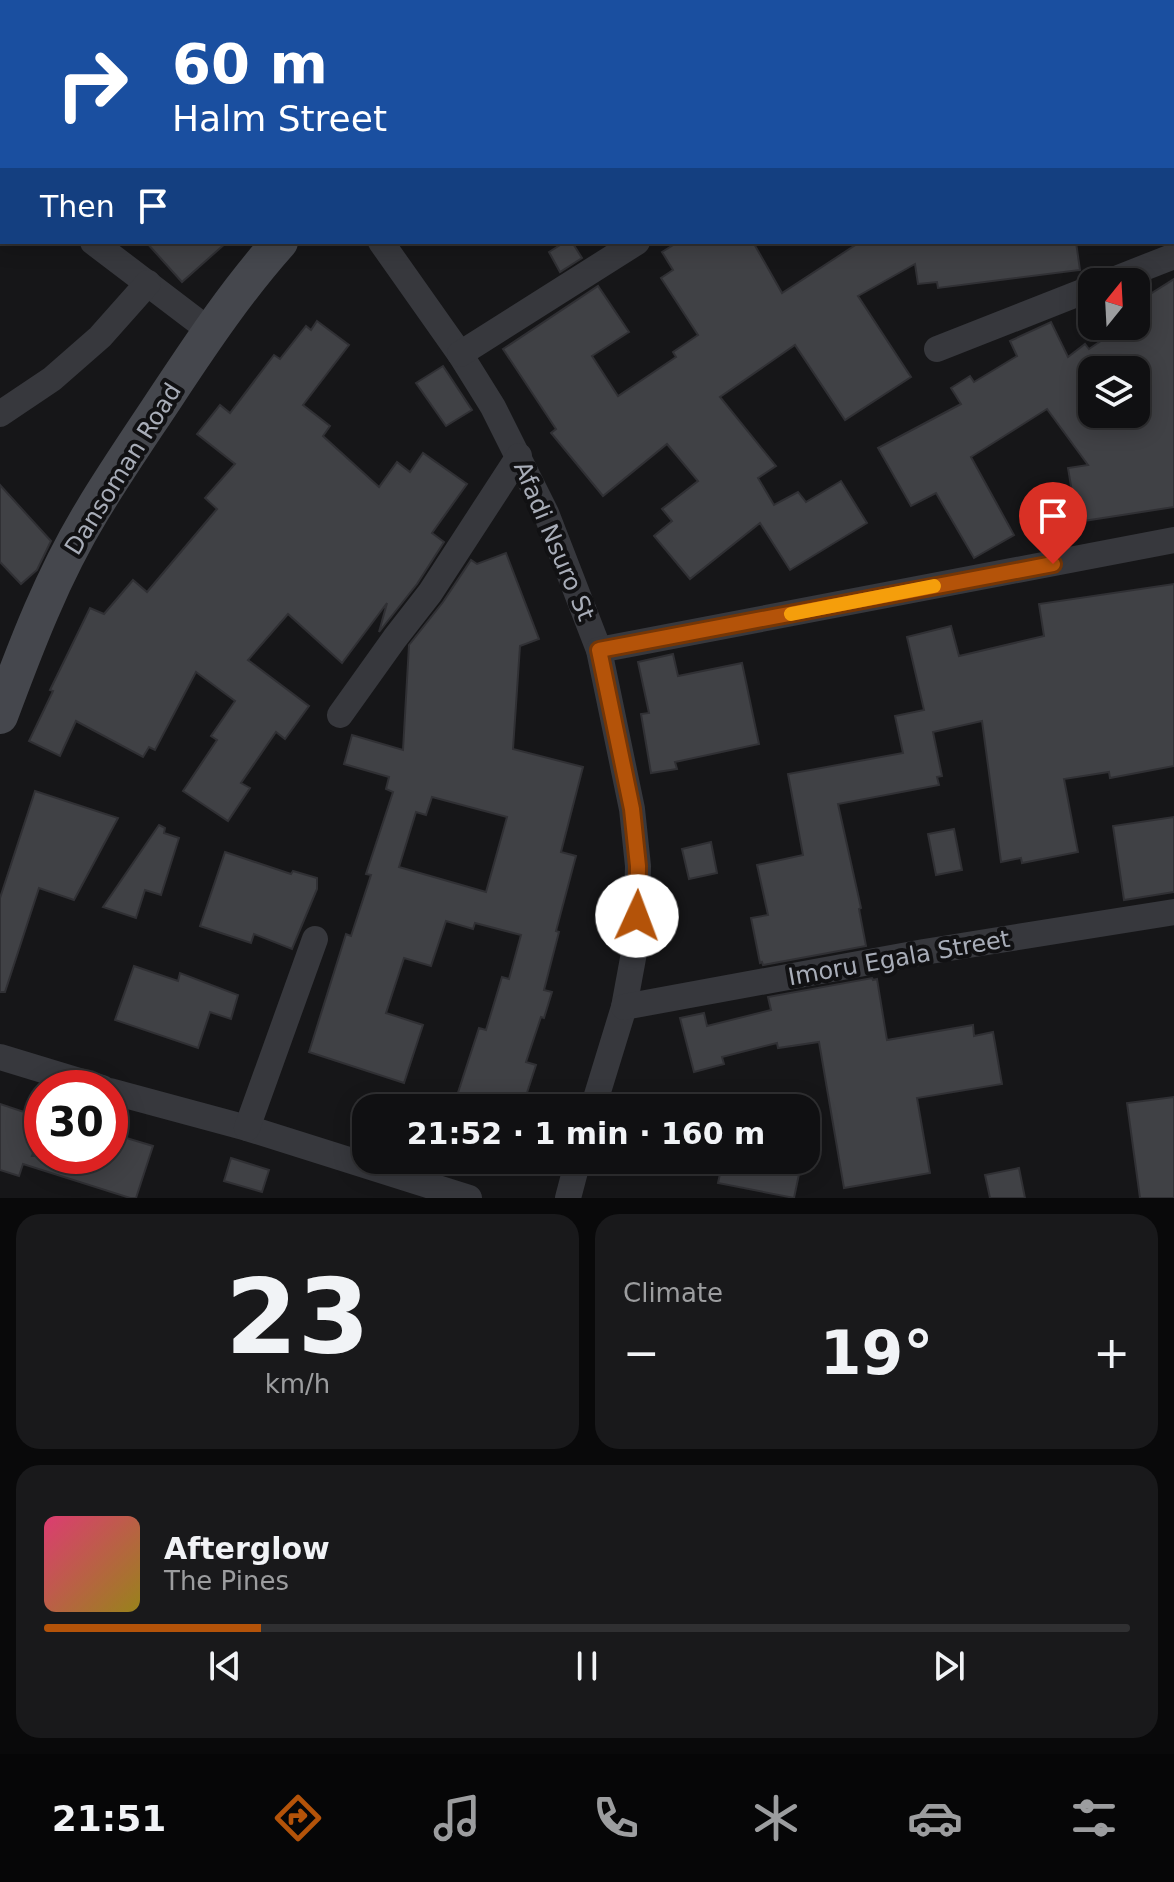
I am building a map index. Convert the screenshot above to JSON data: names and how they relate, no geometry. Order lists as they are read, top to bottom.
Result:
{
  "streets": {
    "main road": ["Dansoman Road"],
    "street": ["Afadi Nsuro St", "Imoru Egala Street"]
  },
  "crossings": [
    ["Afadi Nsuro St", "Imoru Egala Street"]
  ],
  "north": "top",
  "page": {
    "turn": ["60 m", "Halm Street"],
    "then": "Then",
    "limit": "30",
    "trip": "21:52 · 1 min · 160 m",
    "tile": [
      ["23", "km/h"],
      "Climate"
    ],
    "heat": ["−", "19°", "+"],
    "song": ["Afterglow", "The Pines"],
    "tabs": "21:51"
  }
}
